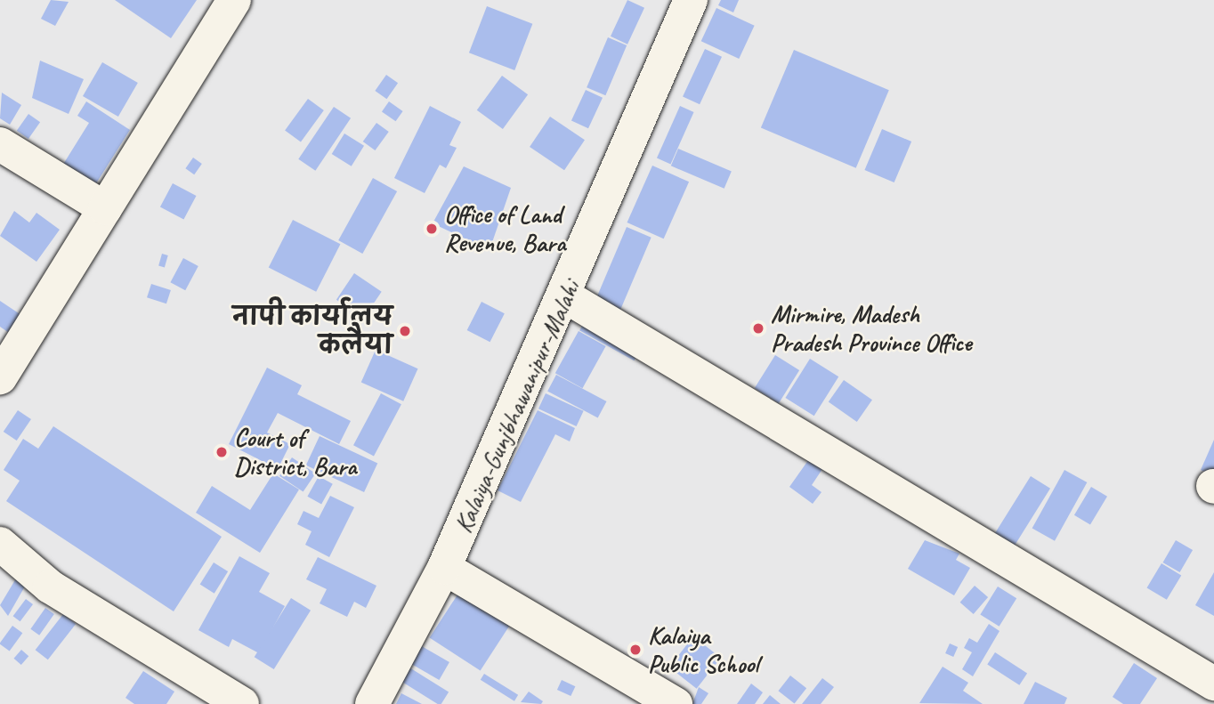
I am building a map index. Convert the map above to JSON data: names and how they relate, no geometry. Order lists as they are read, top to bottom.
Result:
{
  "streets": {
    "street": ["Kalaiya-Gunjbhawanipur-Malahi"]
  },
  "places": [
    "Office of Land Revenue, Bara",
    "Mirmire, Madesh Pradesh Province Office",
    "नापी कार्यालय कलैया",
    "Court of District, Bara",
    "Kalaiya Public School"
  ]
}
